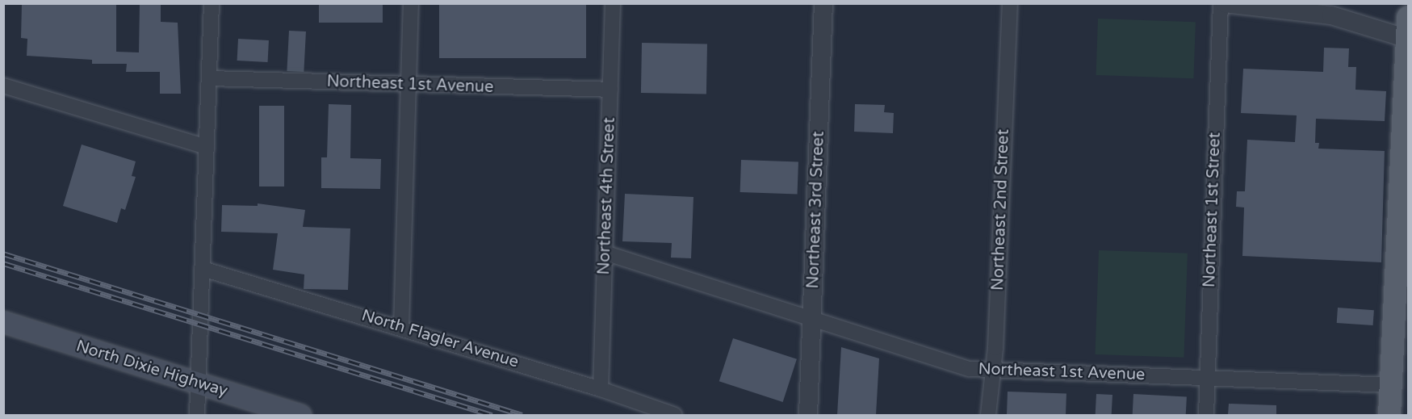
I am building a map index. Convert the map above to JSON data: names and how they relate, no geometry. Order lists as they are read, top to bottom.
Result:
{
  "streets": {
    "main road": ["North Dixie Highway"],
    "street": [
      "Northeast 1st Avenue",
      "Northeast 4th Street",
      "Northeast 3rd Street",
      "Northeast 2nd Street",
      "Northeast 1st Street",
      "North Flagler Avenue"
    ]
  },
  "crossings": [
    ["Northeast 1st Avenue", "Northeast 4th Street"],
    ["Northeast 1st Avenue", "Northeast 3rd Street"],
    ["Northeast 1st Avenue", "Northeast 2nd Street"],
    ["Northeast 1st Avenue", "Northeast 1st Street"],
    ["Northeast 4th Street", "North Flagler Avenue"]
  ]
}
